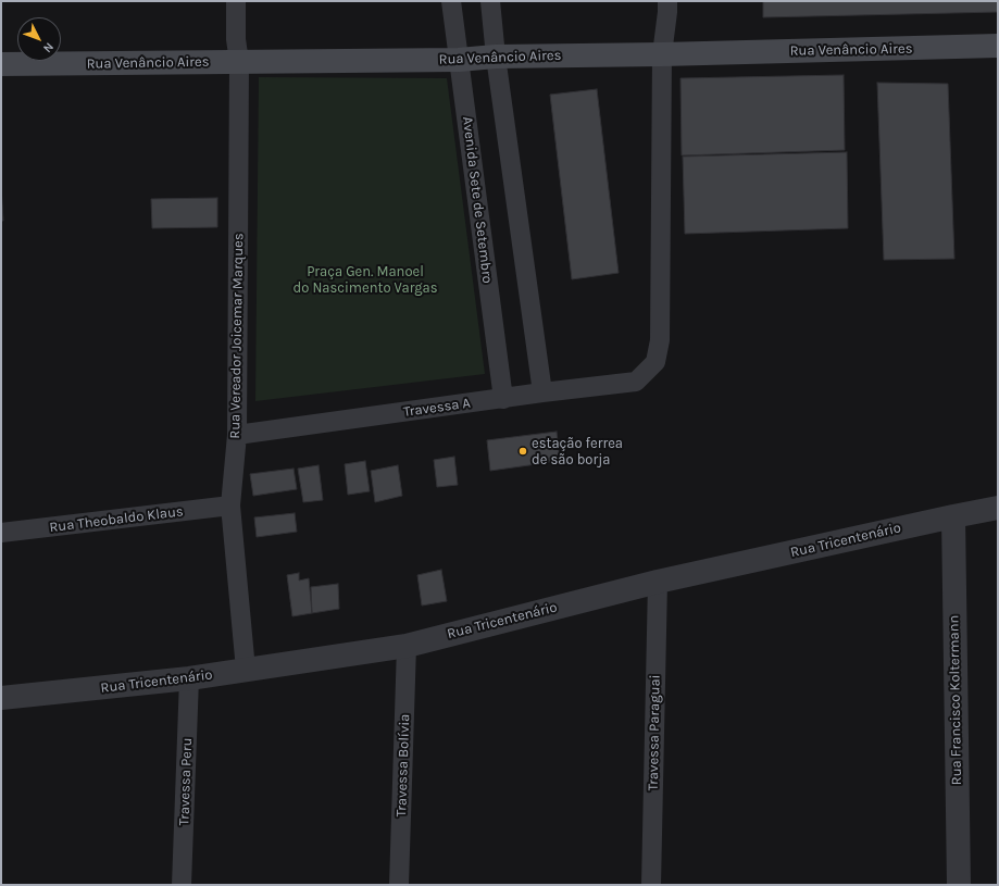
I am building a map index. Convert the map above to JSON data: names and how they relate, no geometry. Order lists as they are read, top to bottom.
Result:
{
  "streets": {
    "main road": ["Rua Venâncio Aires"],
    "street": [
      "Avenida Sete de Setembro",
      "Rua Vereador Joicemar Marques",
      "Travessa A",
      "Rua Theobaldo Klaus",
      "Rua Tricentenário",
      "Rua Francisco Koltermann",
      "Travessa Paraguai",
      "Travessa Bolívia",
      "Travessa Peru"
    ]
  },
  "crossings": [
    ["Rua Venâncio Aires", "Avenida Sete de Setembro"],
    ["Rua Venâncio Aires", "Rua Vereador Joicemar Marques"],
    ["Rua Venâncio Aires", "Travessa A"],
    ["Avenida Sete de Setembro", "Travessa A"],
    ["Rua Vereador Joicemar Marques", "Travessa A"],
    ["Rua Vereador Joicemar Marques", "Rua Theobaldo Klaus"],
    ["Rua Vereador Joicemar Marques", "Rua Tricentenário"],
    ["Rua Tricentenário", "Rua Francisco Koltermann"],
    ["Rua Tricentenário", "Travessa Paraguai"],
    ["Rua Tricentenário", "Travessa Bolívia"],
    ["Rua Tricentenário", "Travessa Peru"]
  ],
  "parks": ["Praça Gen. Manoel do Nascimento Vargas"],
  "places": ["estação ferrea de são borja"],
  "north": "bottom right"
}
